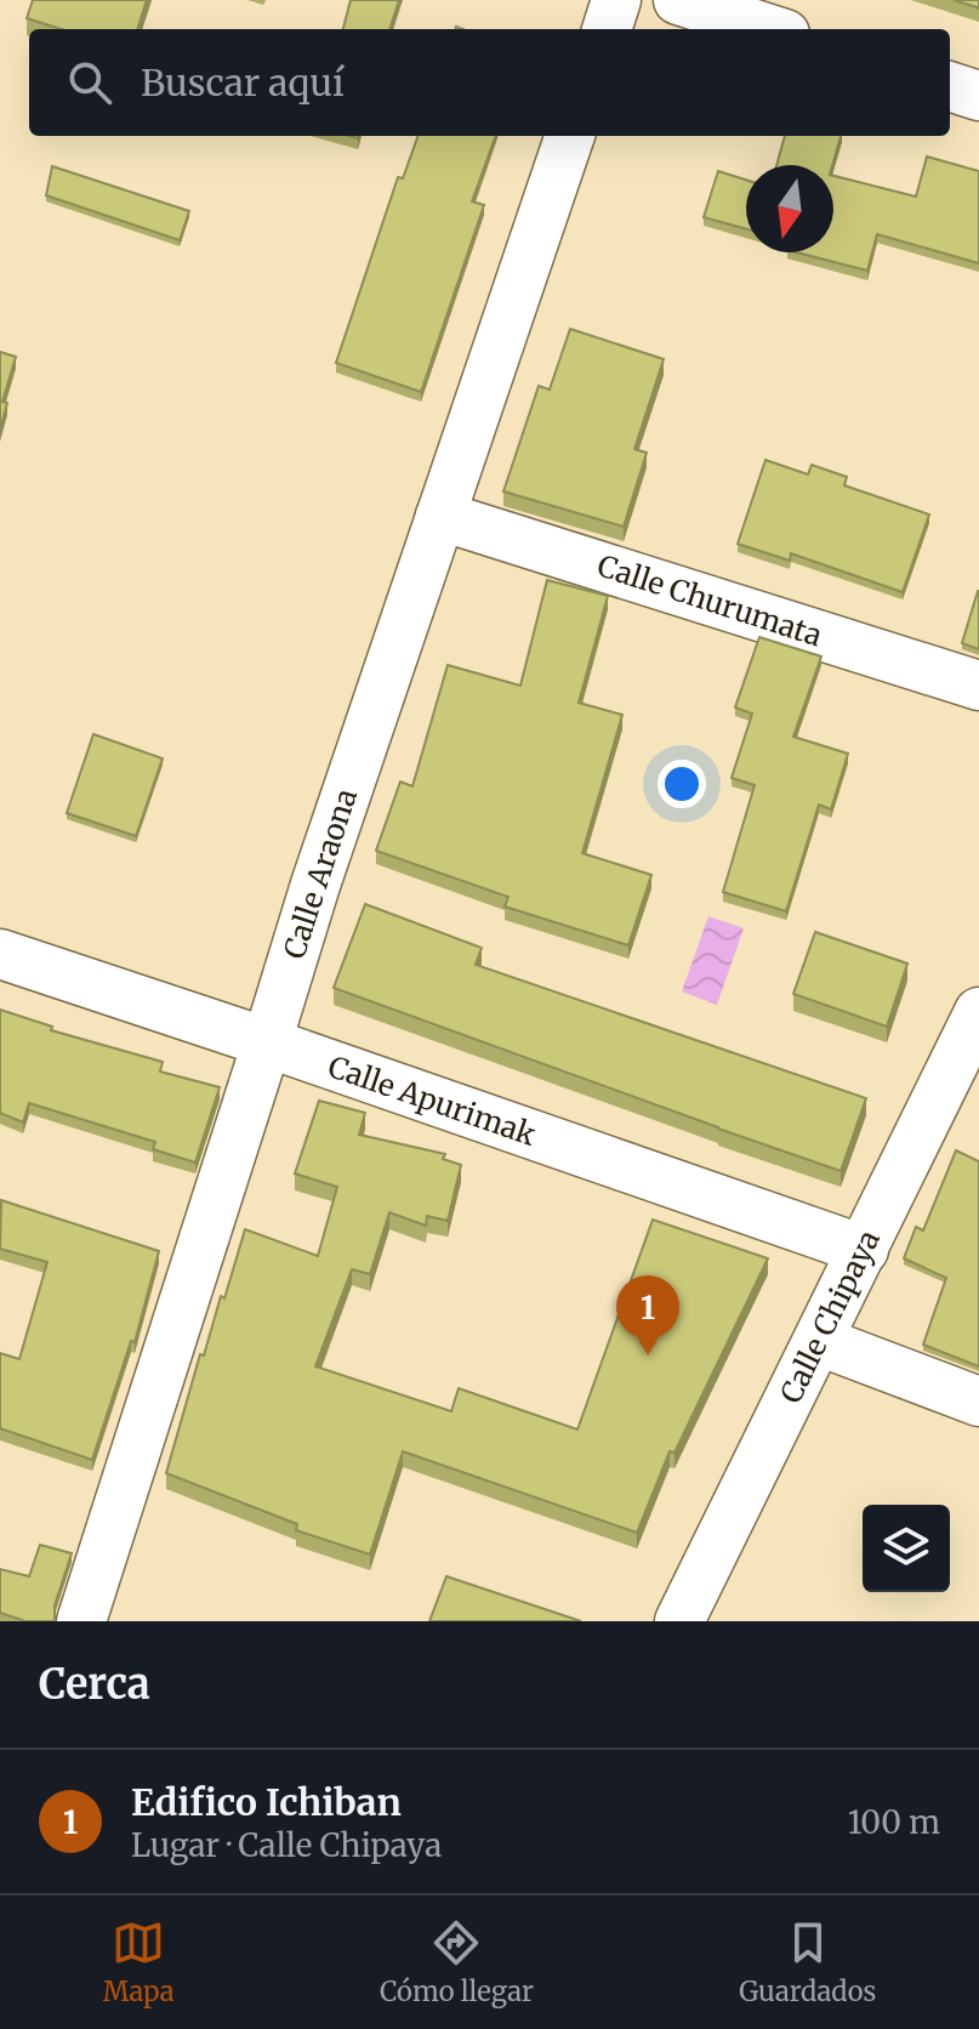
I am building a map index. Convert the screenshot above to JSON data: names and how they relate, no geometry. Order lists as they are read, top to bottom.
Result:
{
  "streets": {
    "street": [
      "Calle Churumata",
      "Calle Araona",
      "Calle Apurimak",
      "Calle Chipaya"
    ]
  },
  "crossings": [
    ["Calle Churumata", "Calle Araona"],
    ["Calle Araona", "Calle Apurimak"],
    ["Calle Apurimak", "Calle Chipaya"]
  ],
  "north": "bottom",
  "page": {
    "search": "Buscar aquí",
    "pins": "1",
    "heading": "Cerca",
    "list": [
      {
        "mark": "1",
        "name": "Edifico Ichiban",
        "note": "Lugar · Calle Chipaya",
        "value": "100 m"
      }
    ],
    "nav": ["Mapa", "Cómo llegar", "Guardados"]
  }
}
